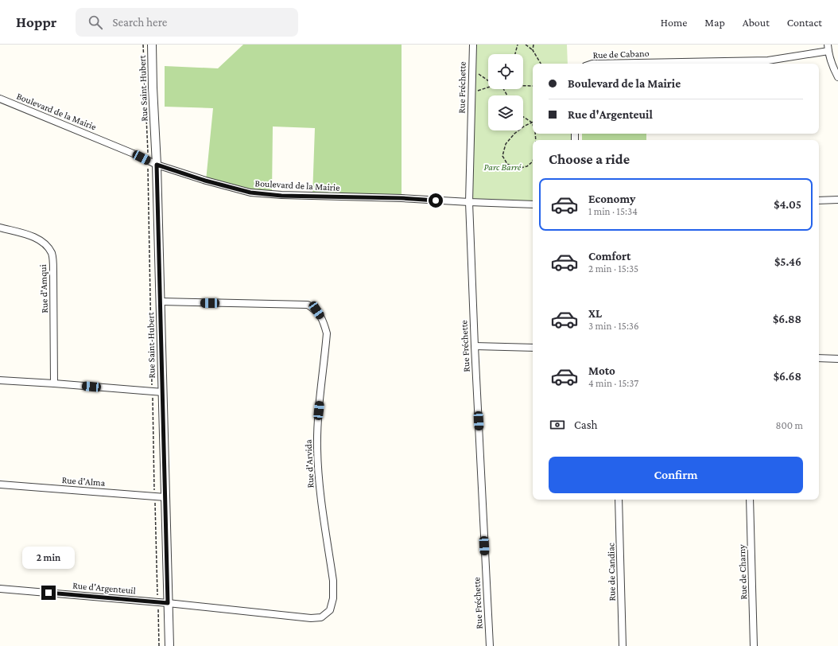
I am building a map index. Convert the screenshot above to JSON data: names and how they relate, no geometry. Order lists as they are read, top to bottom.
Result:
{
  "streets": {
    "street": [
      "Rue de Cabano",
      "Rue Fréchette",
      "Rue Saint-Hubert",
      "Boulevard de la Mairie",
      "Rue d'Amqui",
      "Rue d'Arvida",
      "Rue d'Alma",
      "Rue de Candiac",
      "Rue de Charny",
      "Rue d'Argenteuil"
    ]
  },
  "crossings": [
    ["Rue Fréchette", "Boulevard de la Mairie"],
    ["Rue Saint-Hubert", "Boulevard de la Mairie"],
    ["Rue Saint-Hubert", "Rue d'Arvida"],
    ["Rue Saint-Hubert", "Rue d'Alma"],
    ["Rue Saint-Hubert", "Rue d'Argenteuil"],
    ["Rue d'Arvida", "Rue d'Argenteuil"]
  ],
  "parks": ["Parc Barré"],
  "page": {
    "header": "Hoppr",
    "search": "Search here",
    "nav": [
      "Home",
      "Map",
      "About",
      "Contact"
    ],
    "banner": ["Boulevard de la Mairie", "Rue d'Argenteuil"],
    "heading": "Choose a ride",
    "list": [
      {
        "name": "Economy",
        "note": "1 min · 15:34",
        "value": "$4.05"
      },
      {
        "name": "Comfort",
        "note": "2 min · 15:35",
        "value": "$5.46"
      },
      {
        "name": "XL",
        "note": "3 min · 15:36",
        "value": "$6.88"
      },
      {
        "name": "Moto",
        "note": "4 min · 15:37",
        "value": "$6.68"
      }
    ],
    "pay": ["Cash", "800 m"],
    "buttons": "Confirm",
    "bubble": "2 min"
  }
}
